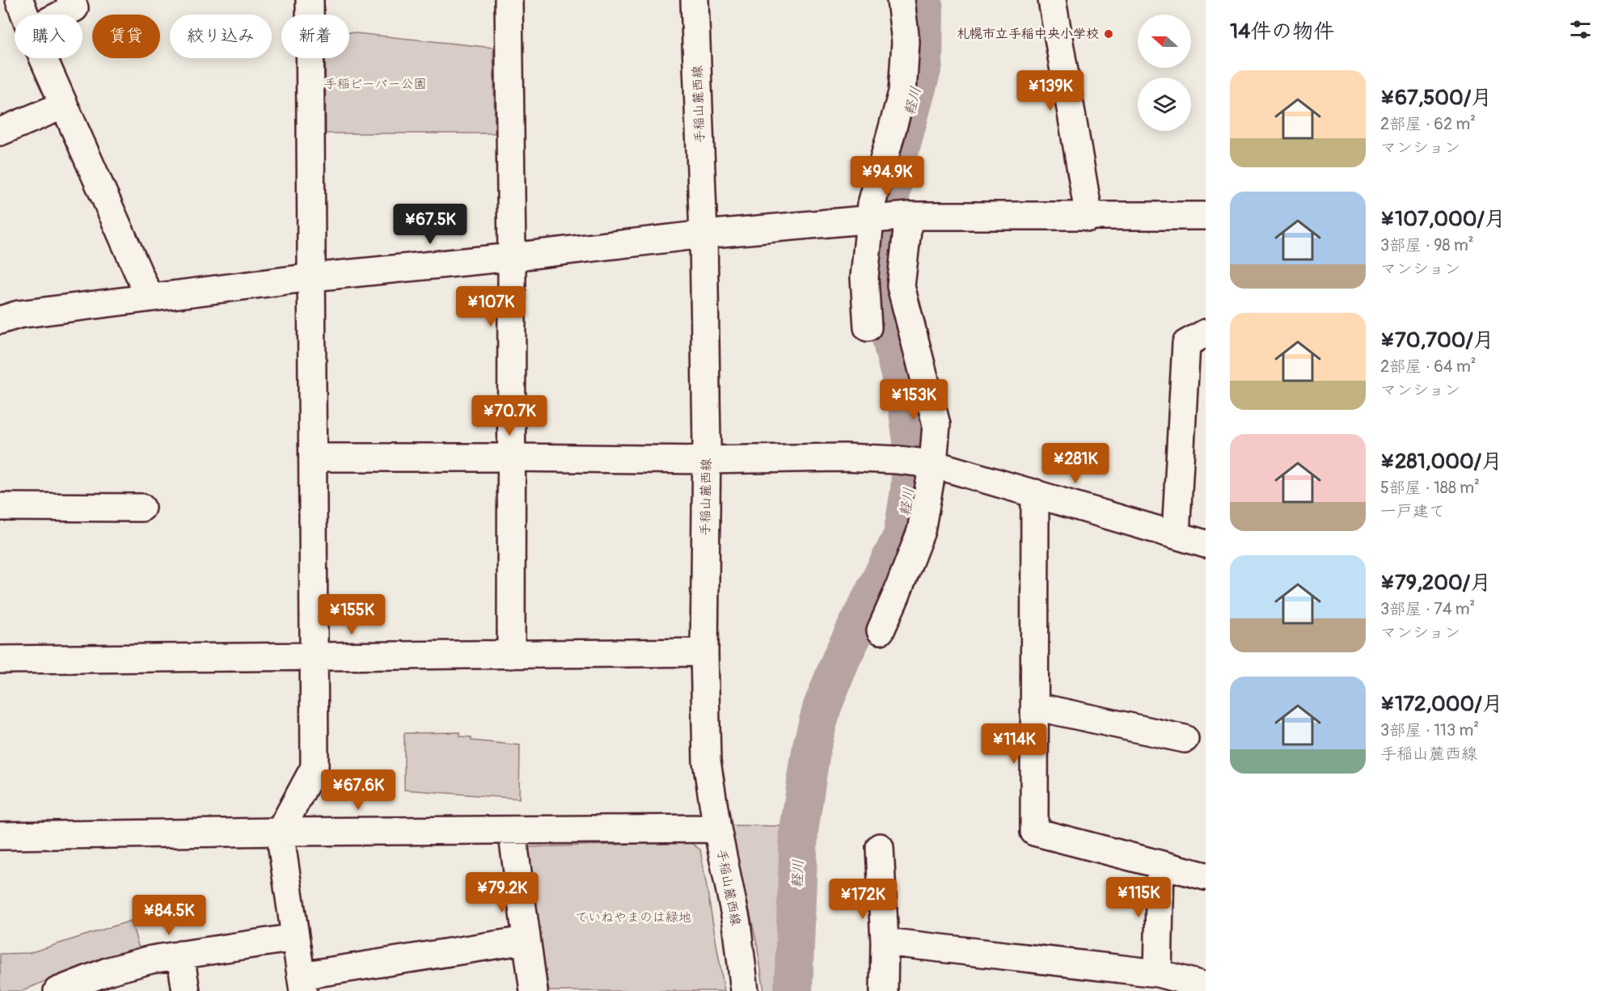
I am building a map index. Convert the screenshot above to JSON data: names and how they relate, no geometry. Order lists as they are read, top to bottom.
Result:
{
  "streets": {
    "street": ["手稲山麓西線"]
  },
  "water": ["軽川"],
  "parks": ["手稲ビーバー公園", "ていねやまのは緑地"],
  "places": ["札幌市立手稲中央小学校"],
  "north": "left",
  "page": {
    "heading": "14件の物件",
    "chip": [
      "購入",
      "賃貸",
      "絞り込み",
      "新着"
    ],
    "list": [
      {
        "name": "¥67,500/月",
        "note": "2部屋 · 62 m² · マンション"
      },
      {
        "name": "¥107,000/月",
        "note": "3部屋 · 98 m² · マンション"
      },
      {
        "name": "¥70,700/月",
        "note": "2部屋 · 64 m² · マンション"
      },
      {
        "name": "¥281,000/月",
        "note": "5部屋 · 188 m² · 一戸建て"
      },
      {
        "name": "¥79,200/月",
        "note": "3部屋 · 74 m² · マンション"
      },
      {
        "name": "¥172,000/月",
        "note": "3部屋 · 113 m² · 手稲山麓西線"
      }
    ],
    "price": [
      "¥139K",
      "¥94.9K",
      "¥67.5K",
      "¥107K",
      "¥153K",
      "¥70.7K",
      "¥281K",
      "¥155K",
      "¥114K",
      "¥67.6K",
      "¥79.2K",
      "¥115K",
      "¥172K",
      "¥84.5K"
    ]
  }
}
